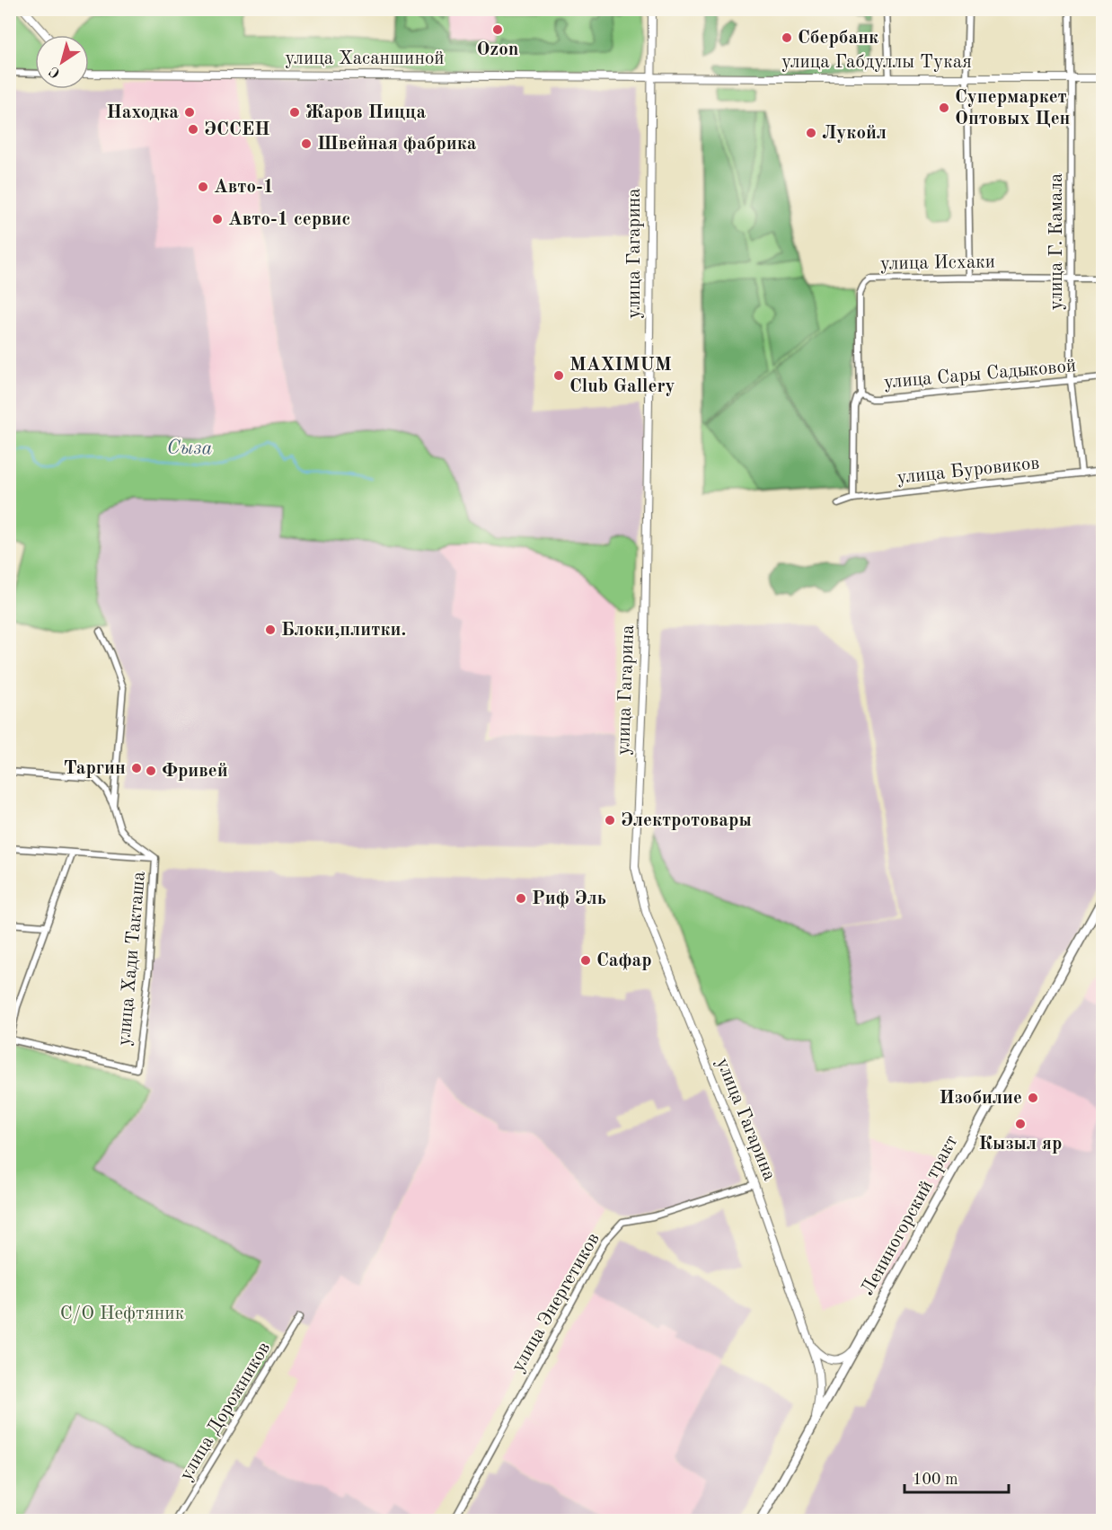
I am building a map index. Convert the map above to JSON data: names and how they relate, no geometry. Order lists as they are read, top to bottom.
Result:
{
  "streets": {
    "main road": ["Лениногорский тракт"],
    "street": [
      "улица Хасаншиной",
      "улица Габдуллы Тукая",
      "улица Г. Камала",
      "улица Гагарина",
      "улица Исхаки",
      "улица Сары Садыковой",
      "улица Буровиков",
      "улица Хади Такташа",
      "улица Энергетиков",
      "улица Дорожников"
    ]
  },
  "crossings": [
    ["улица Хасаншиной", "улица Габдуллы Тукая"],
    ["улица Хасаншиной", "улица Гагарина"],
    ["улица Габдуллы Тукая", "улица Г. Камала"],
    ["улица Габдуллы Тукая", "улица Гагарина"],
    ["улица Г. Камала", "улица Исхаки"],
    ["улица Г. Камала", "улица Сары Садыковой"],
    ["улица Г. Камала", "улица Буровиков"],
    ["улица Гагарина", "Лениногорский тракт"],
    ["улица Гагарина", "улица Энергетиков"],
    ["улица Исхаки", "улица Сары Садыковой"],
    ["улица Исхаки", "улица Буровиков"]
  ],
  "water": ["Сыза"],
  "parks": ["С/О Нефтяник"],
  "places": [
    "Ozon",
    "Сбербанк",
    "Супермаркет Оптовых Цен",
    "Находка",
    "Жаров Пицца",
    "ЭССЕН",
    "Лукойл",
    "Швейная фабрика",
    "Авто-1",
    "Авто-1 сервис",
    "MAXIMUM Club Gallery",
    "Блоки,плитки.",
    "Таргин",
    "Фривей",
    "Электротовары",
    "Риф Эль",
    "Сафар",
    "Изобилие",
    "Кызыл яр"
  ],
  "scale_bar": "100 m",
  "north": "bottom left"
}
